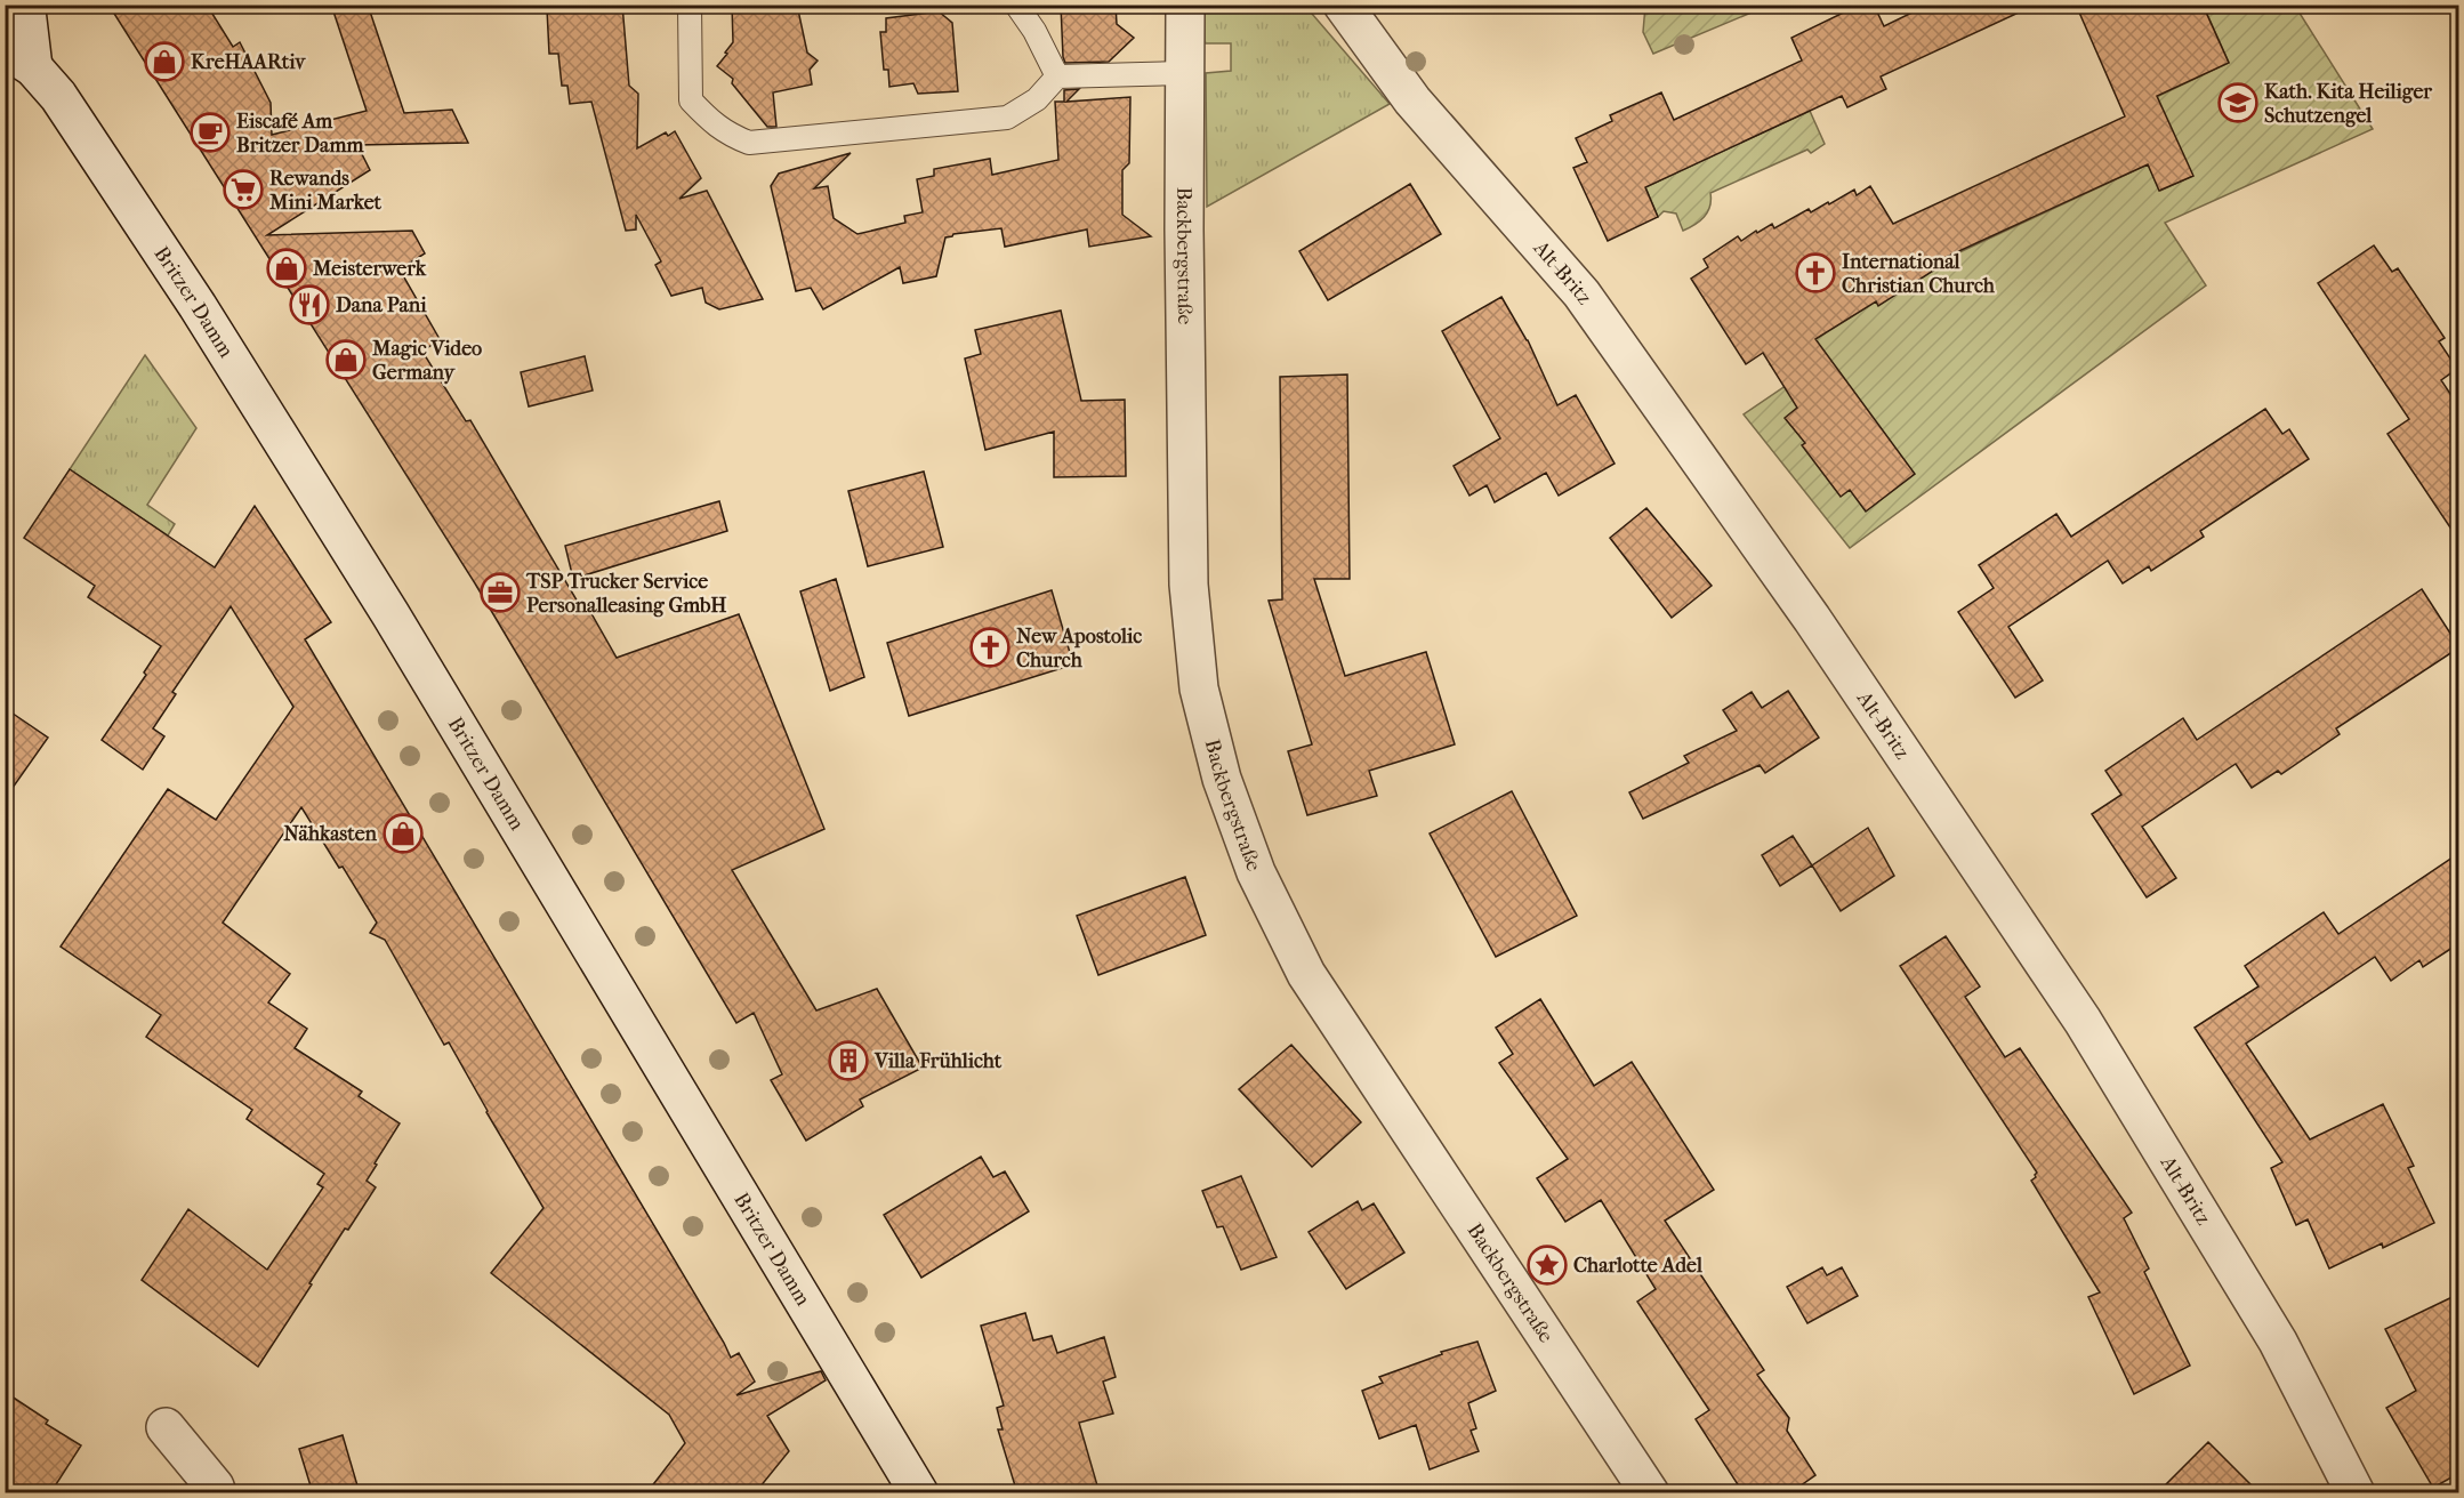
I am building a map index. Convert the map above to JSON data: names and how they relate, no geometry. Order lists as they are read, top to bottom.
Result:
{
  "streets": {
    "street": ["Backbergstraße", "Alt-Britz", "Britzer Damm"]
  },
  "places": {
    "shop": [
      "KreHAARtiv",
      "Meisterwerk",
      "Magic Video Germany",
      "Nähkasten"
    ],
    "school or university": ["Kath. Kita Heiliger Schutzengel"],
    "cafe": ["Eiscafé Am Britzer Damm"],
    "supermarket": ["Rewands Mini Market"],
    "church": ["International Christian Church", "New Apostolic Church"],
    "restaurant": ["Dana Pani"],
    "office": ["TSP Trucker Service Personalleasing GmbH"],
    "building": ["Villa Frühlicht"],
    "place": ["Charlotte Adel"]
  }
}
